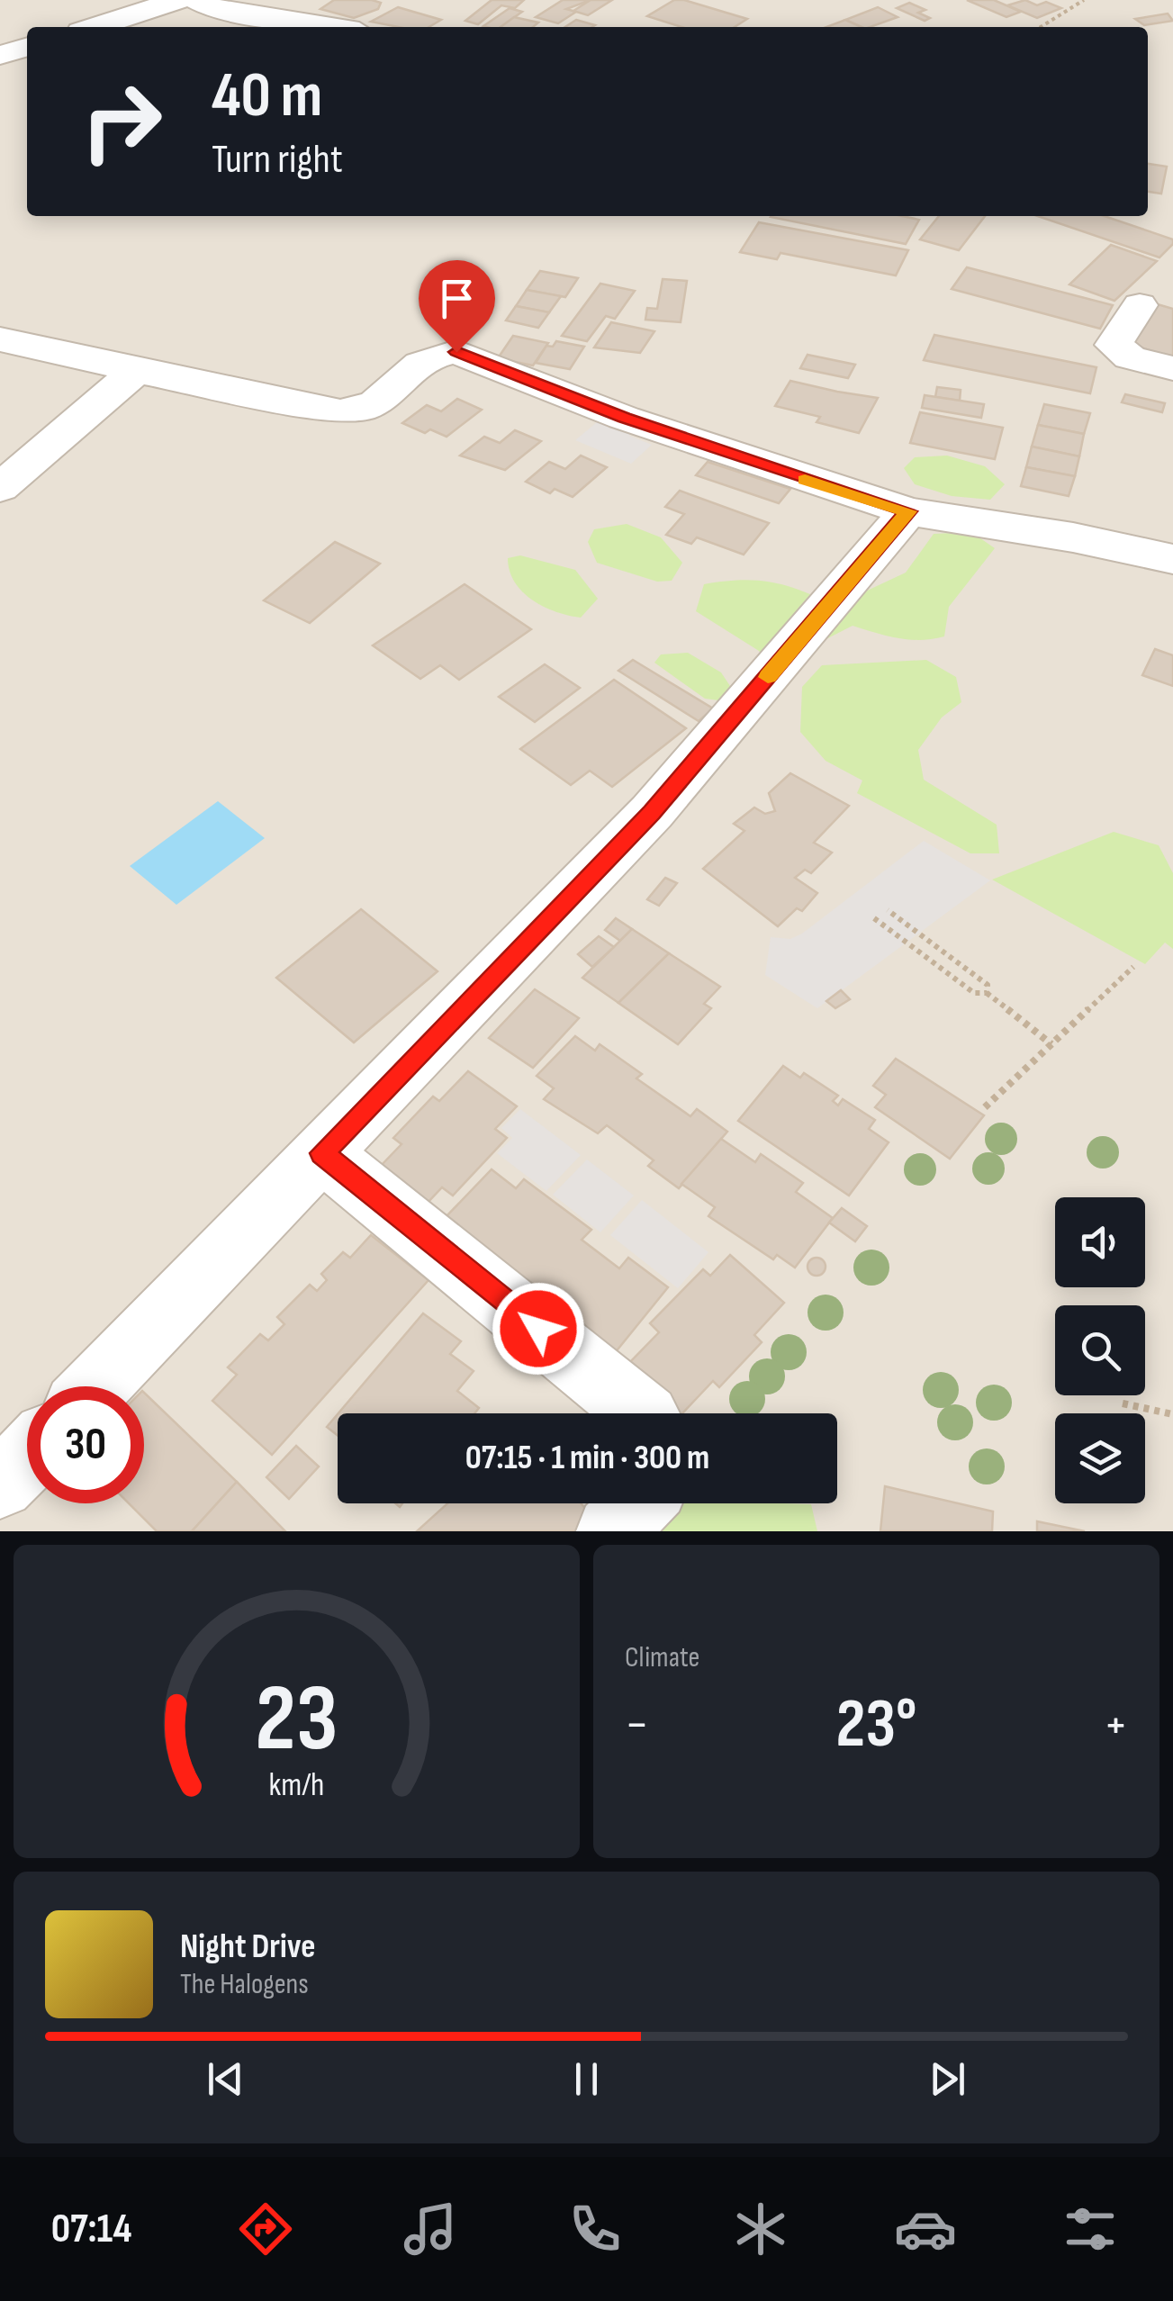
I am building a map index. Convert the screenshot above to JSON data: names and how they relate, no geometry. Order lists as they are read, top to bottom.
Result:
{
  "page": {
    "turn": ["40 m", "Turn right"],
    "limit": "30",
    "trip": "07:15 · 1 min · 300 m",
    "tile": "Climate",
    "heat": ["−", "23°", "+"],
    "song": ["Night Drive", "The Halogens"],
    "tabs": "07:14",
    "gauge": ["23", "km/h"]
  }
}
